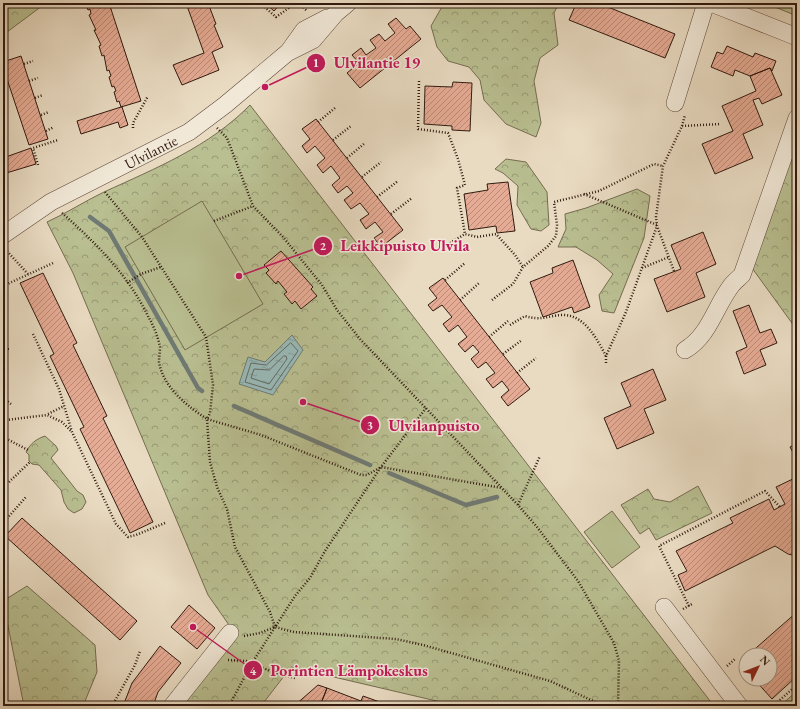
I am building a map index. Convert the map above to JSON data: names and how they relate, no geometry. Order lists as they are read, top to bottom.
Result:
{
  "streets": {
    "street": ["Ulvilantie"]
  },
  "places": [
    "Ulvilantie 19",
    "Leikkipuisto Ulvila",
    "Ulvilanpuisto",
    "Porintien Lämpökeskus"
  ],
  "north": "top right"
}
